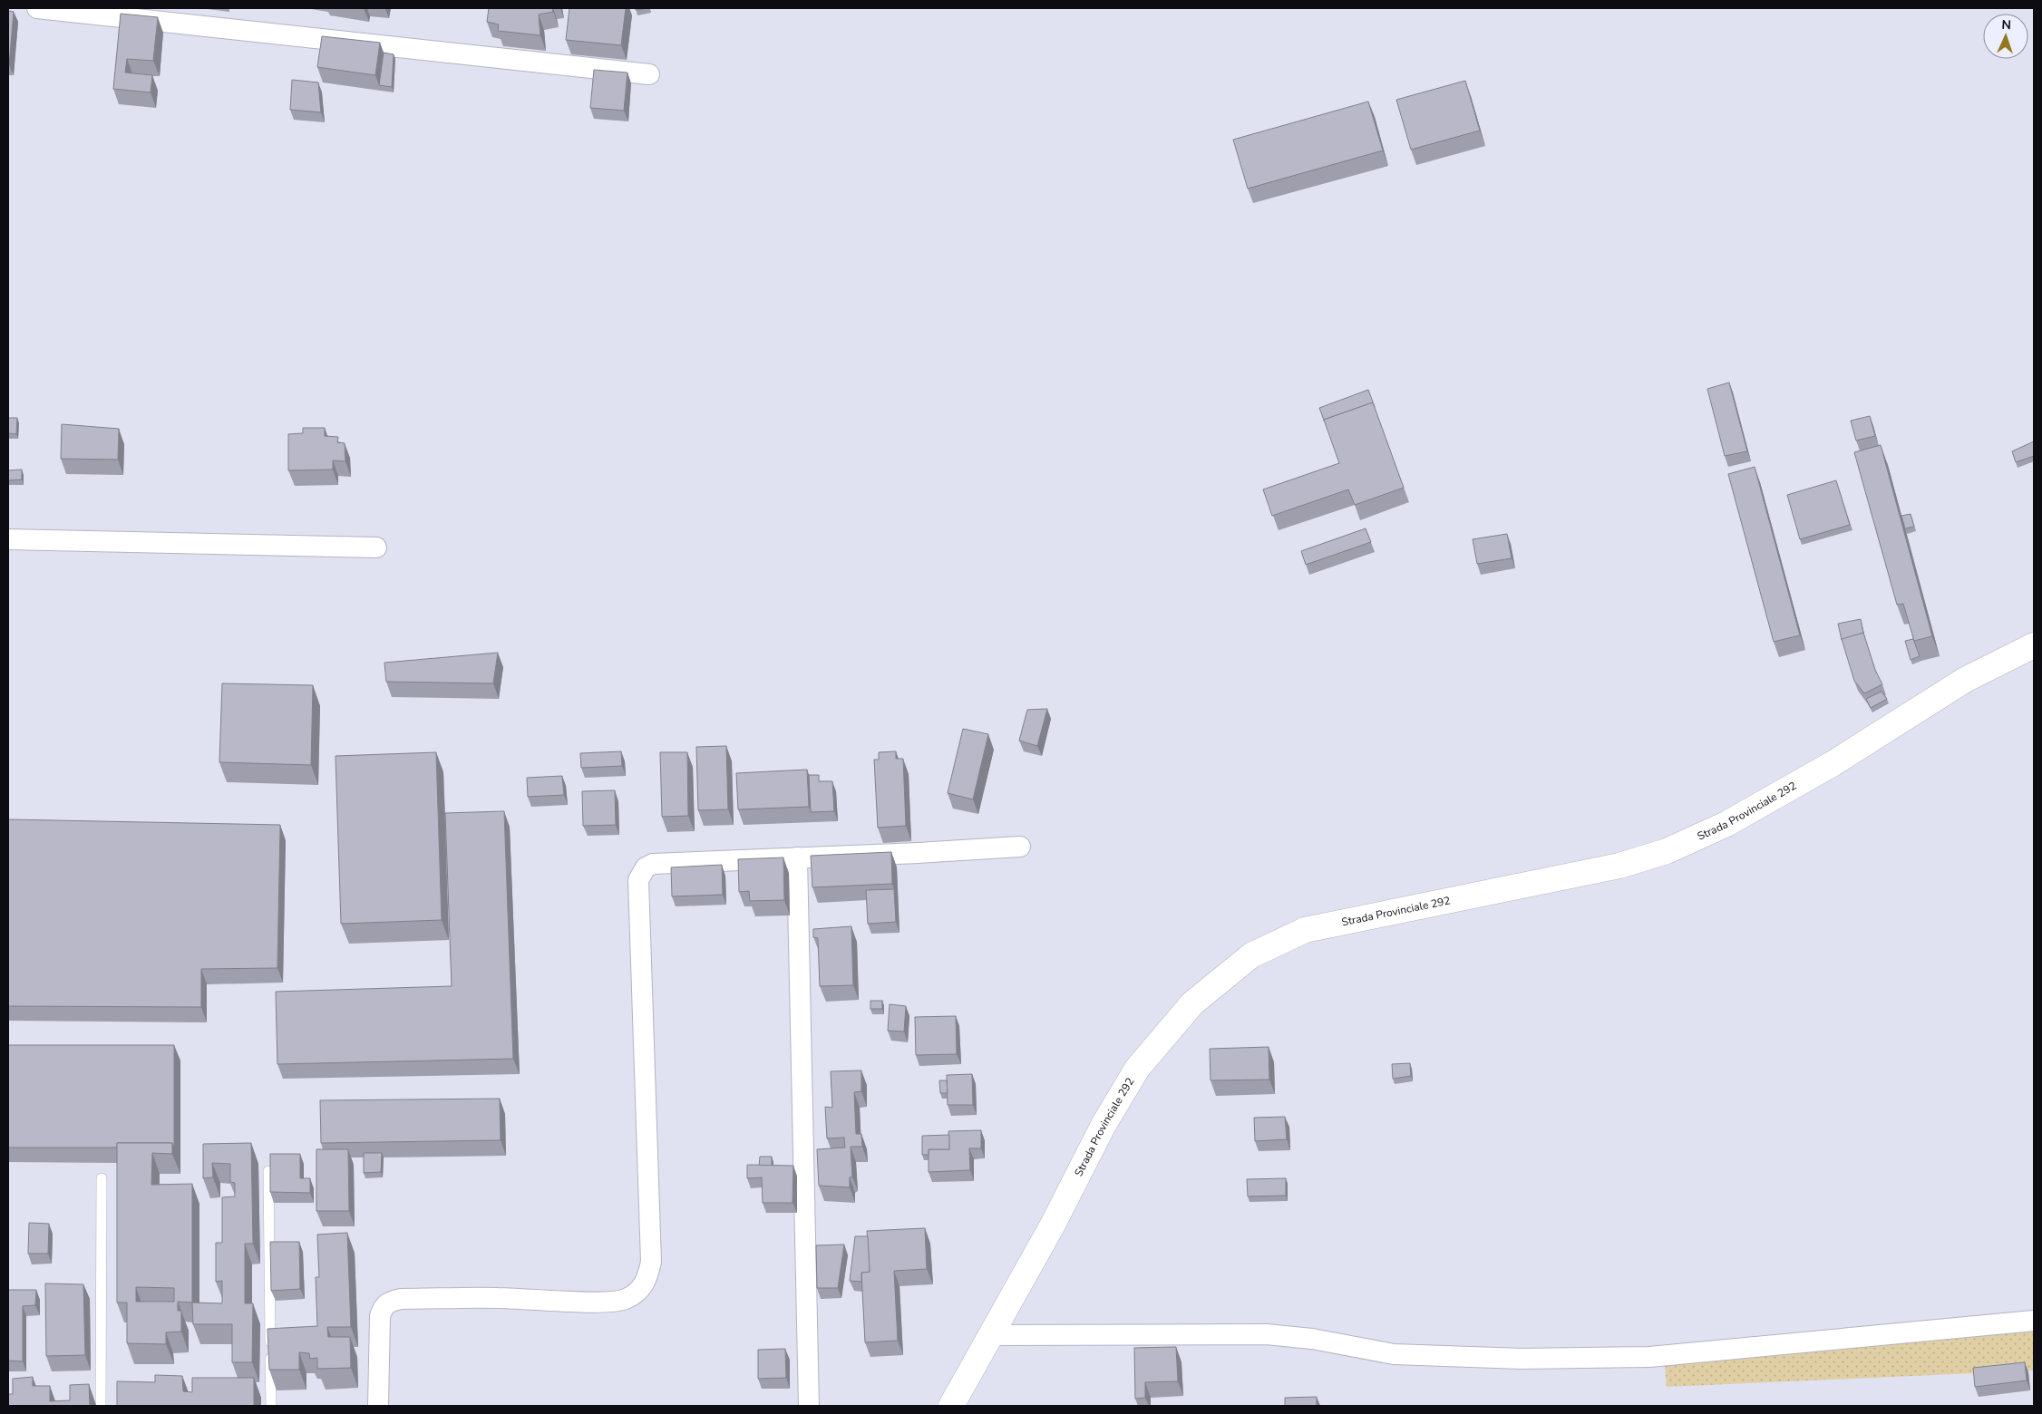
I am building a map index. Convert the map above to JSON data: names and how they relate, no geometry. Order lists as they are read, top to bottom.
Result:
{
  "streets": {
    "street": ["Strada Provinciale 292"]
  },
  "north": "top"
}
